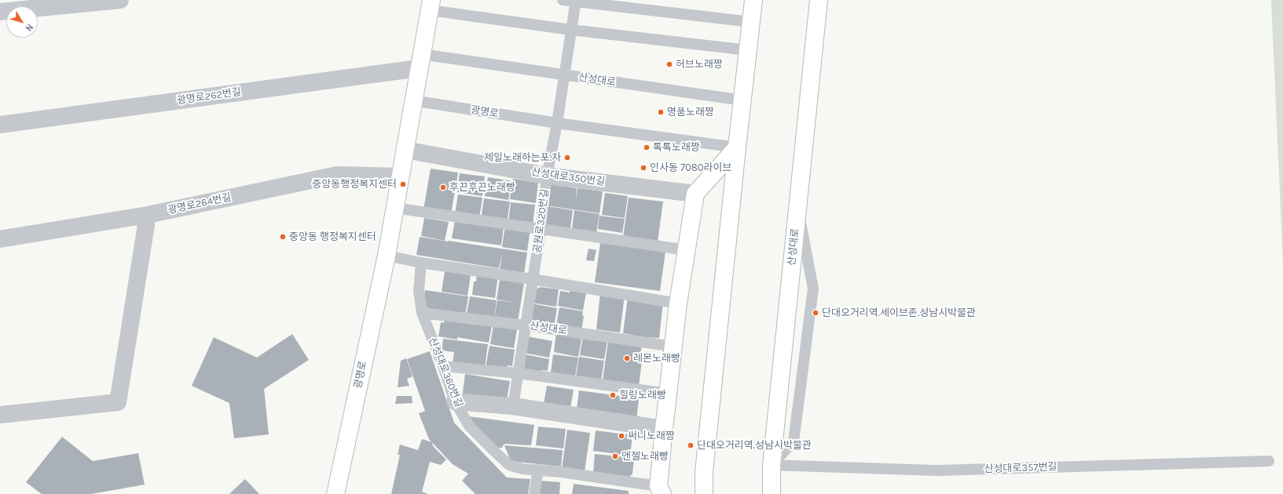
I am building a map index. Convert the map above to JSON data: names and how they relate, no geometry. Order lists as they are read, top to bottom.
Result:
{
  "streets": {
    "main road": ["산성대로", "광명로"],
    "street": ["광명로262번길", "산성대로350번길", "광명로264번길"],
    "lane": ["공원로320번길", "산성대로360번길", "산성대로357번길"]
  },
  "crossings": [
    ["산성대로", "공원로320번길"],
    ["산성대로", "산성대로360번길"],
    ["산성대로", "산성대로357번길"],
    ["광명로262번길", "광명로"],
    ["광명로", "산성대로350번길"],
    ["광명로", "광명로264번길"],
    ["광명로", "공원로320번길"],
    ["산성대로350번길", "공원로320번길"]
  ],
  "places": [
    "허브노래짱",
    "명품노래짱",
    "톡톡노래짱",
    "제일노래하는포.차",
    "인사동 7080라이브",
    "중앙동행정복지센터",
    "후끈후끈노래빵",
    "중앙동 행정복지센터",
    "단대오거리역.세이브존.성남시박물관",
    "레몬노래빵",
    "힐링노래빵",
    "써니노래짱",
    "단대오거리역.성남시박물관",
    "앤젤노래빵"
  ],
  "north": "bottom right"
}
